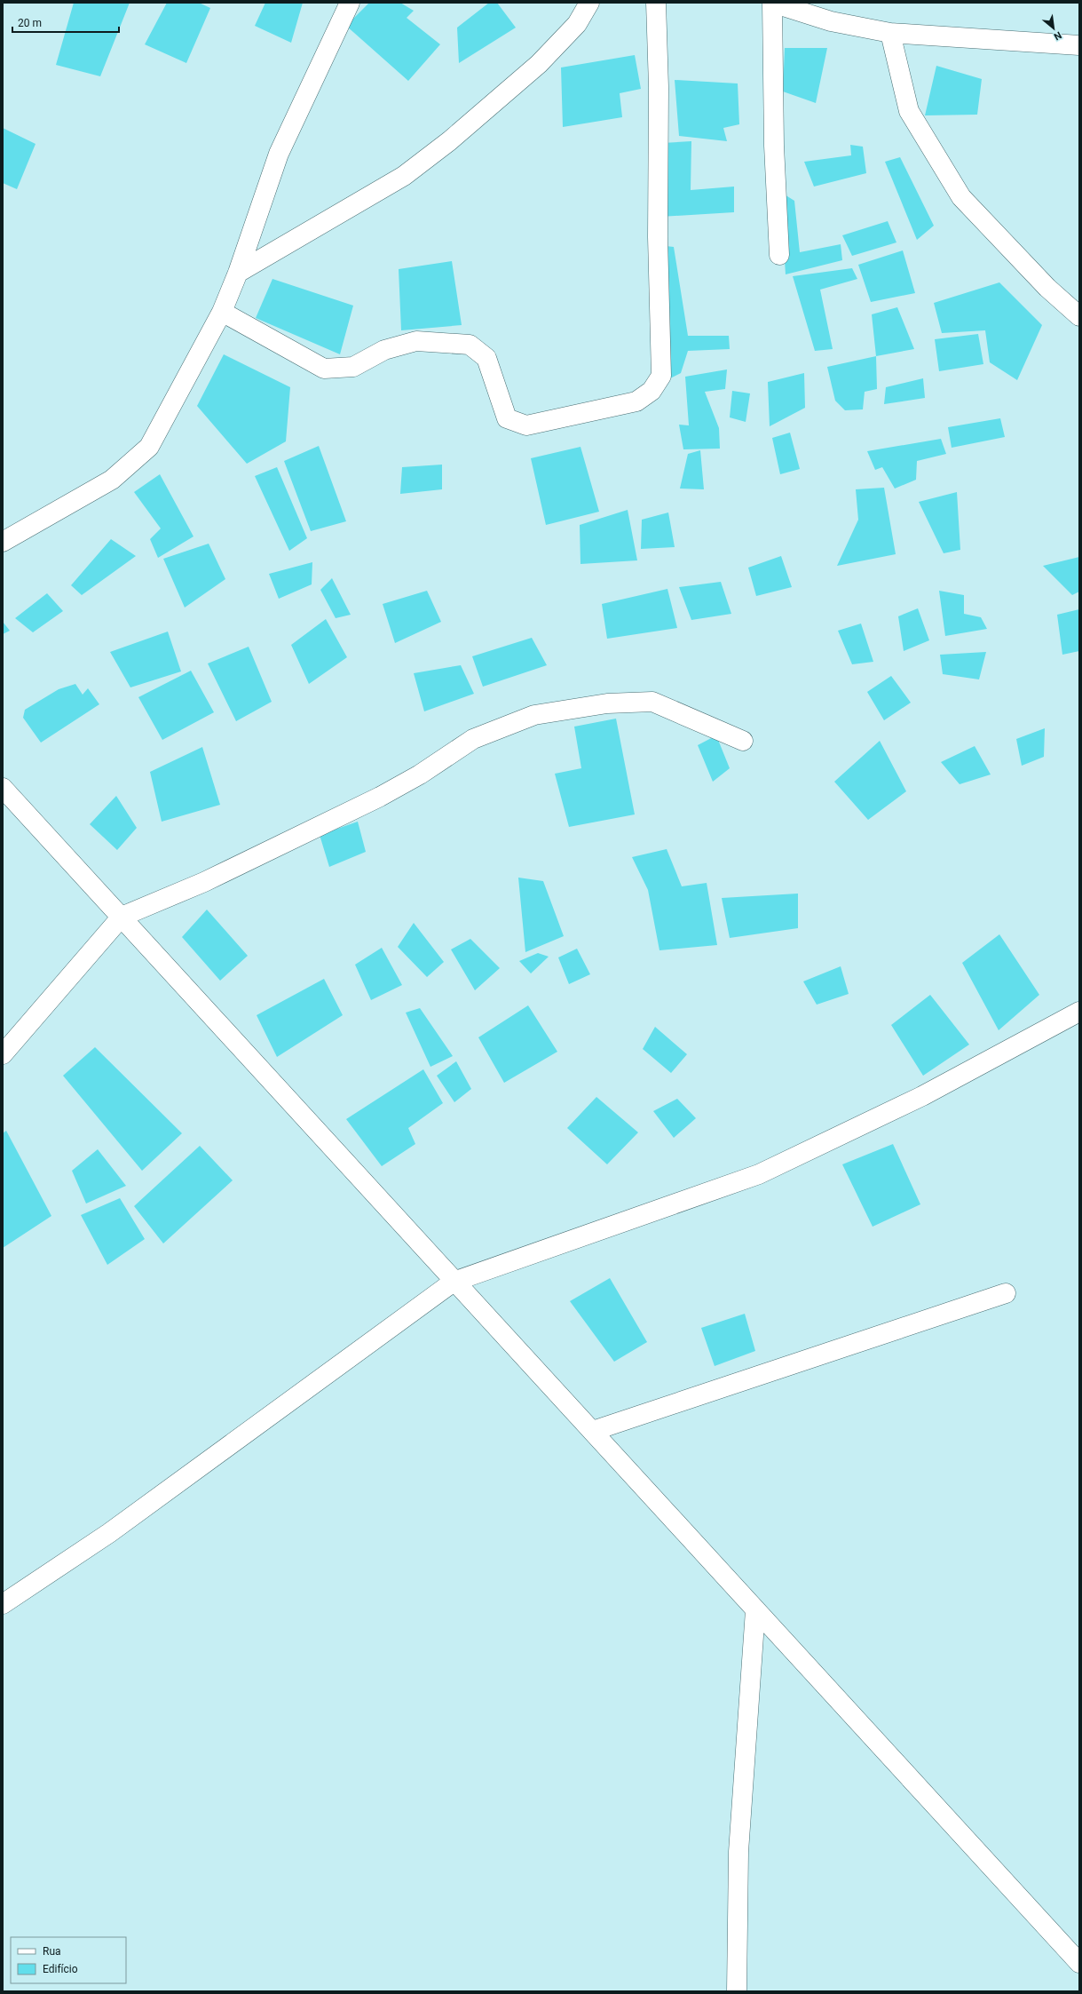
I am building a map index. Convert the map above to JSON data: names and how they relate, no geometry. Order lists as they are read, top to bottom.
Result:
{
  "legend": ["Rua", "Edifício"],
  "scale_bar": "20 m",
  "north": "bottom right"
}
